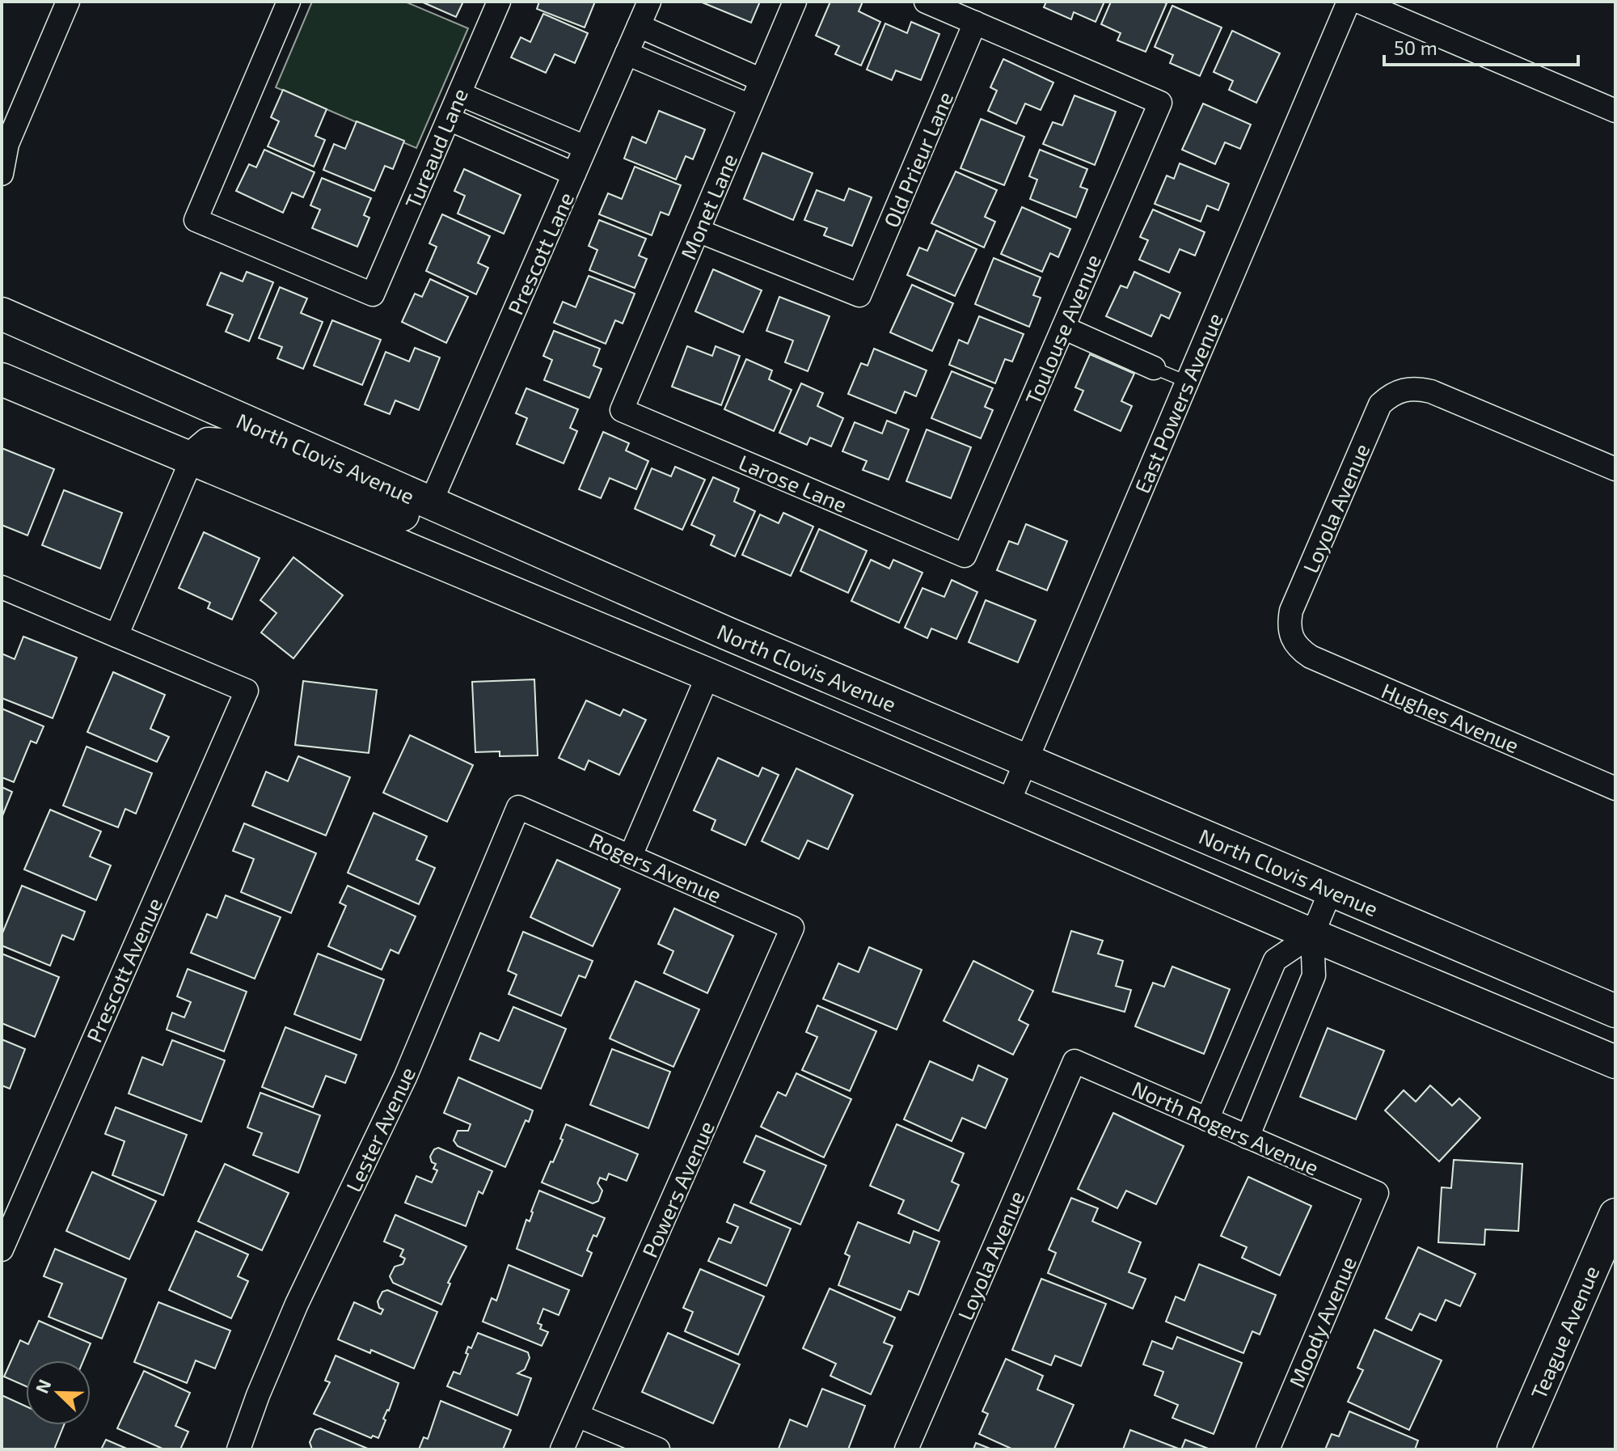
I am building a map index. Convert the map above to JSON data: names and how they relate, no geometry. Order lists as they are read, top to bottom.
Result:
{
  "streets": {
    "main road": ["North Clovis Avenue", "Teague Avenue"],
    "street": [
      "Tureaud Lane",
      "Old Prieur Lane",
      "Monet Lane",
      "Prescott Lane",
      "Toulouse Avenue",
      "East Powers Avenue",
      "Larose Lane",
      "Loyola Avenue",
      "Hughes Avenue",
      "Rogers Avenue",
      "Prescott Avenue",
      "North Rogers Avenue",
      "Lester Avenue",
      "Powers Avenue",
      "Moody Avenue"
    ]
  },
  "crossings": [
    ["Old Prieur Lane", "Monet Lane"],
    ["Old Prieur Lane", "Toulouse Avenue"],
    ["Monet Lane", "Larose Lane"],
    ["Prescott Lane", "North Clovis Avenue"],
    ["Toulouse Avenue", "Larose Lane"],
    ["East Powers Avenue", "North Clovis Avenue"],
    ["Loyola Avenue", "Hughes Avenue"],
    ["Loyola Avenue", "North Rogers Avenue"],
    ["Rogers Avenue", "Lester Avenue"],
    ["Rogers Avenue", "Powers Avenue"],
    ["North Rogers Avenue", "Moody Avenue"]
  ],
  "scale_bar": "50 m",
  "north": "top left"
}
